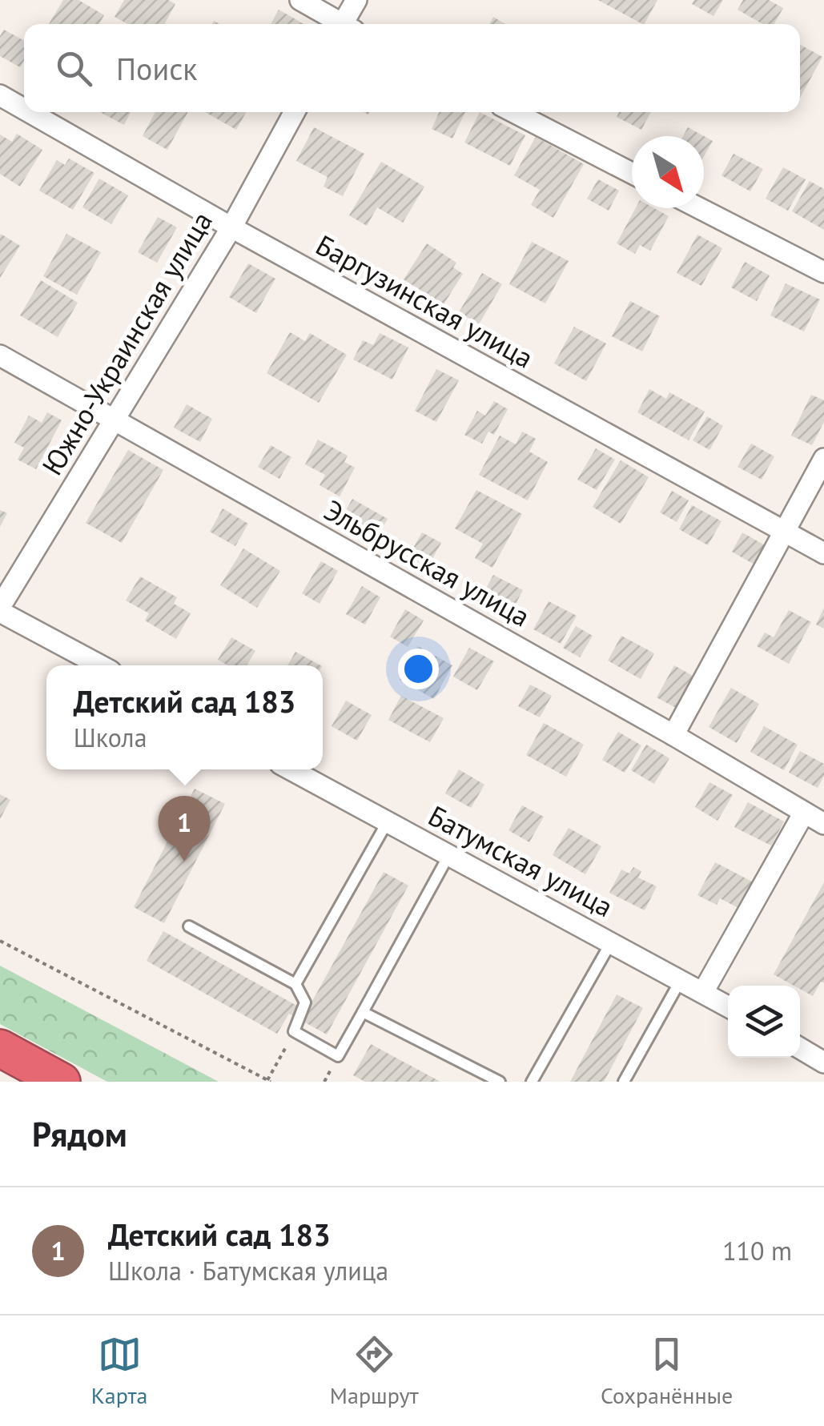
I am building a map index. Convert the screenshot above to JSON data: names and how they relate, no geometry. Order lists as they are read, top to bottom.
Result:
{
  "streets": {
    "street": [
      "Баргузинская улица",
      "Южно-Украинская улица",
      "Эльбрусская улица",
      "Батумская улица"
    ]
  },
  "crossings": [
    ["Баргузинская улица", "Южно-Украинская улица"],
    ["Южно-Украинская улица", "Эльбрусская улица"]
  ],
  "north": "bottom right",
  "page": {
    "search": "Поиск",
    "popup": ["Детский сад 183", "Школа"],
    "pins": "1",
    "heading": "Рядом",
    "list": [
      {
        "mark": "1",
        "name": "Детский сад 183",
        "note": "Школа · Батумская улица",
        "value": "110 m"
      }
    ],
    "nav": ["Карта", "Маршрут", "Сохранённые"]
  }
}
